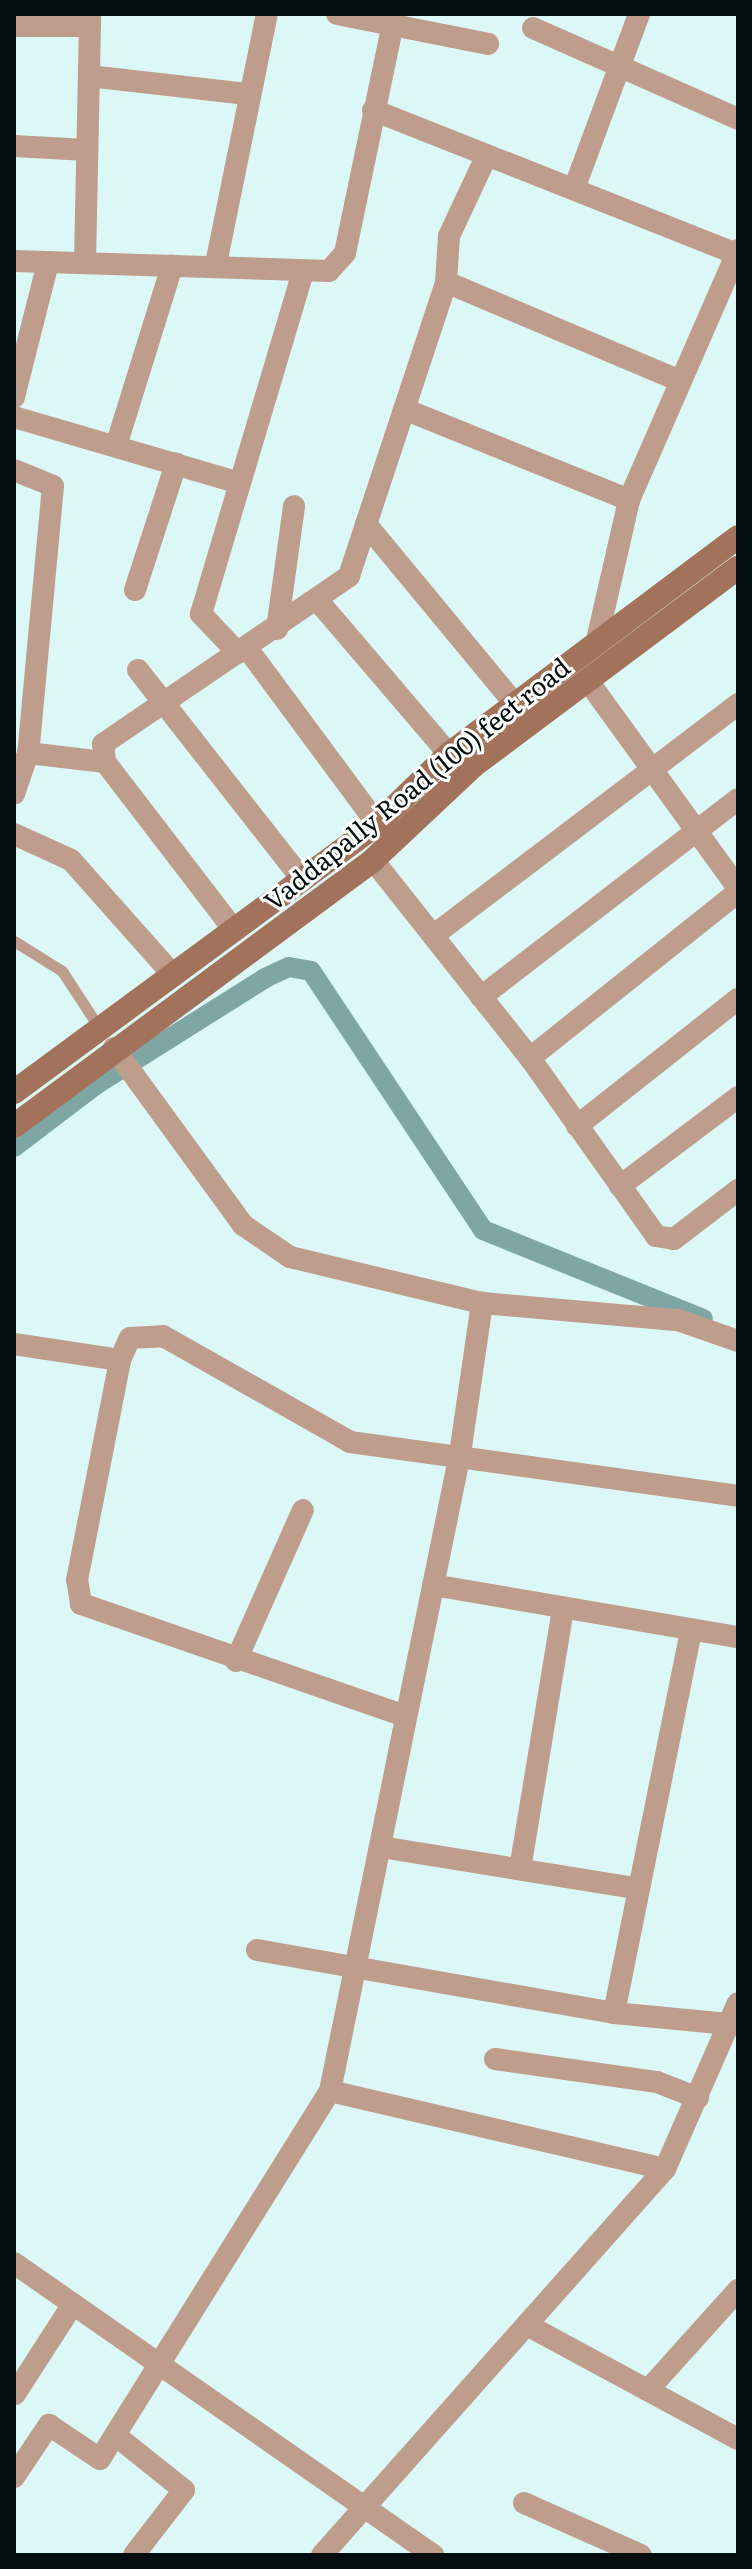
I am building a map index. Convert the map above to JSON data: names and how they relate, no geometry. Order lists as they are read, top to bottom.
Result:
{
  "streets": {
    "main road": ["Vaddapally Road (100) feet road"]
  }
}
